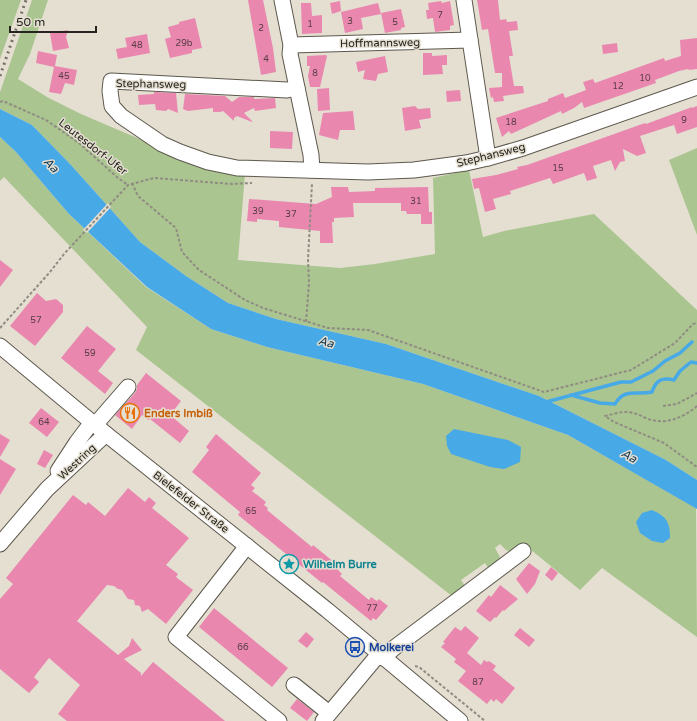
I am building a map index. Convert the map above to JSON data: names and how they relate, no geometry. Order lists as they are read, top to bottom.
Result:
{
  "streets": {
    "street": [
      "Hoffmannsweg",
      "Stephansweg",
      "Westring",
      "Bielefelder Straße"
    ],
    "path": ["Leutesdorf-Ufer"]
  },
  "crossings": [
    ["Westring", "Bielefelder Straße"]
  ],
  "water": ["Aa"],
  "places": {
    "restaurant": ["Enders Imbiß"],
    "place": ["Wilhelm Burre"],
    "bus stop": ["Molkerei"]
  },
  "house_numbers": [
    "7",
    "3",
    "5",
    "1",
    "2",
    "29b",
    "48",
    "4",
    "8",
    "45",
    "10",
    "12",
    "9",
    "18",
    "15",
    "31",
    "39",
    "37",
    "57",
    "59",
    "64",
    "65",
    "77",
    "66",
    "87"
  ],
  "scale_bar": "50 m"
}
